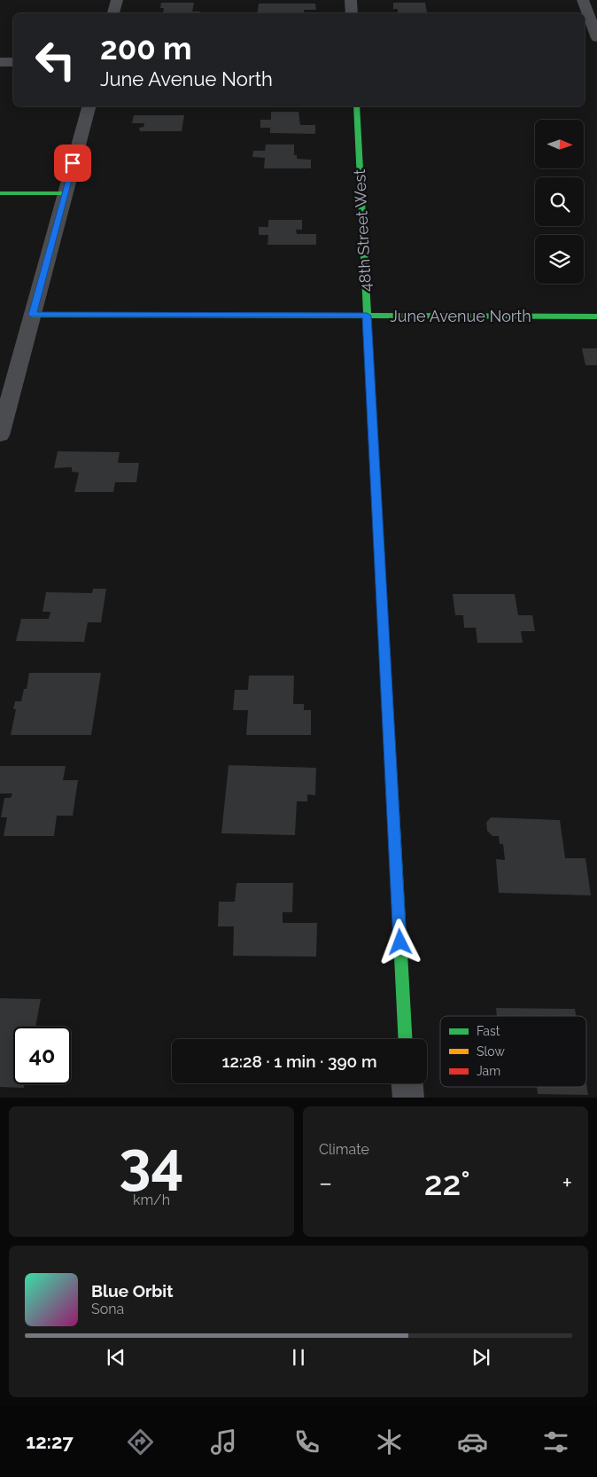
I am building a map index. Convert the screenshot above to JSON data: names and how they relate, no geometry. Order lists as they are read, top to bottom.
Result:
{
  "streets": {
    "street": ["48th Street West", "June Avenue North"]
  },
  "crossings": [
    ["48th Street West", "June Avenue North"]
  ],
  "legend": ["Fast", "Slow", "Jam"],
  "north": "right",
  "page": {
    "turn": ["200 m", "June Avenue North"],
    "limit": "40",
    "trip": "12:28 · 1 min · 390 m",
    "tile": [
      ["34", "km/h"],
      "Climate"
    ],
    "heat": ["−", "22°", "+"],
    "song": ["Blue Orbit", "Sona"],
    "tabs": "12:27"
  }
}
